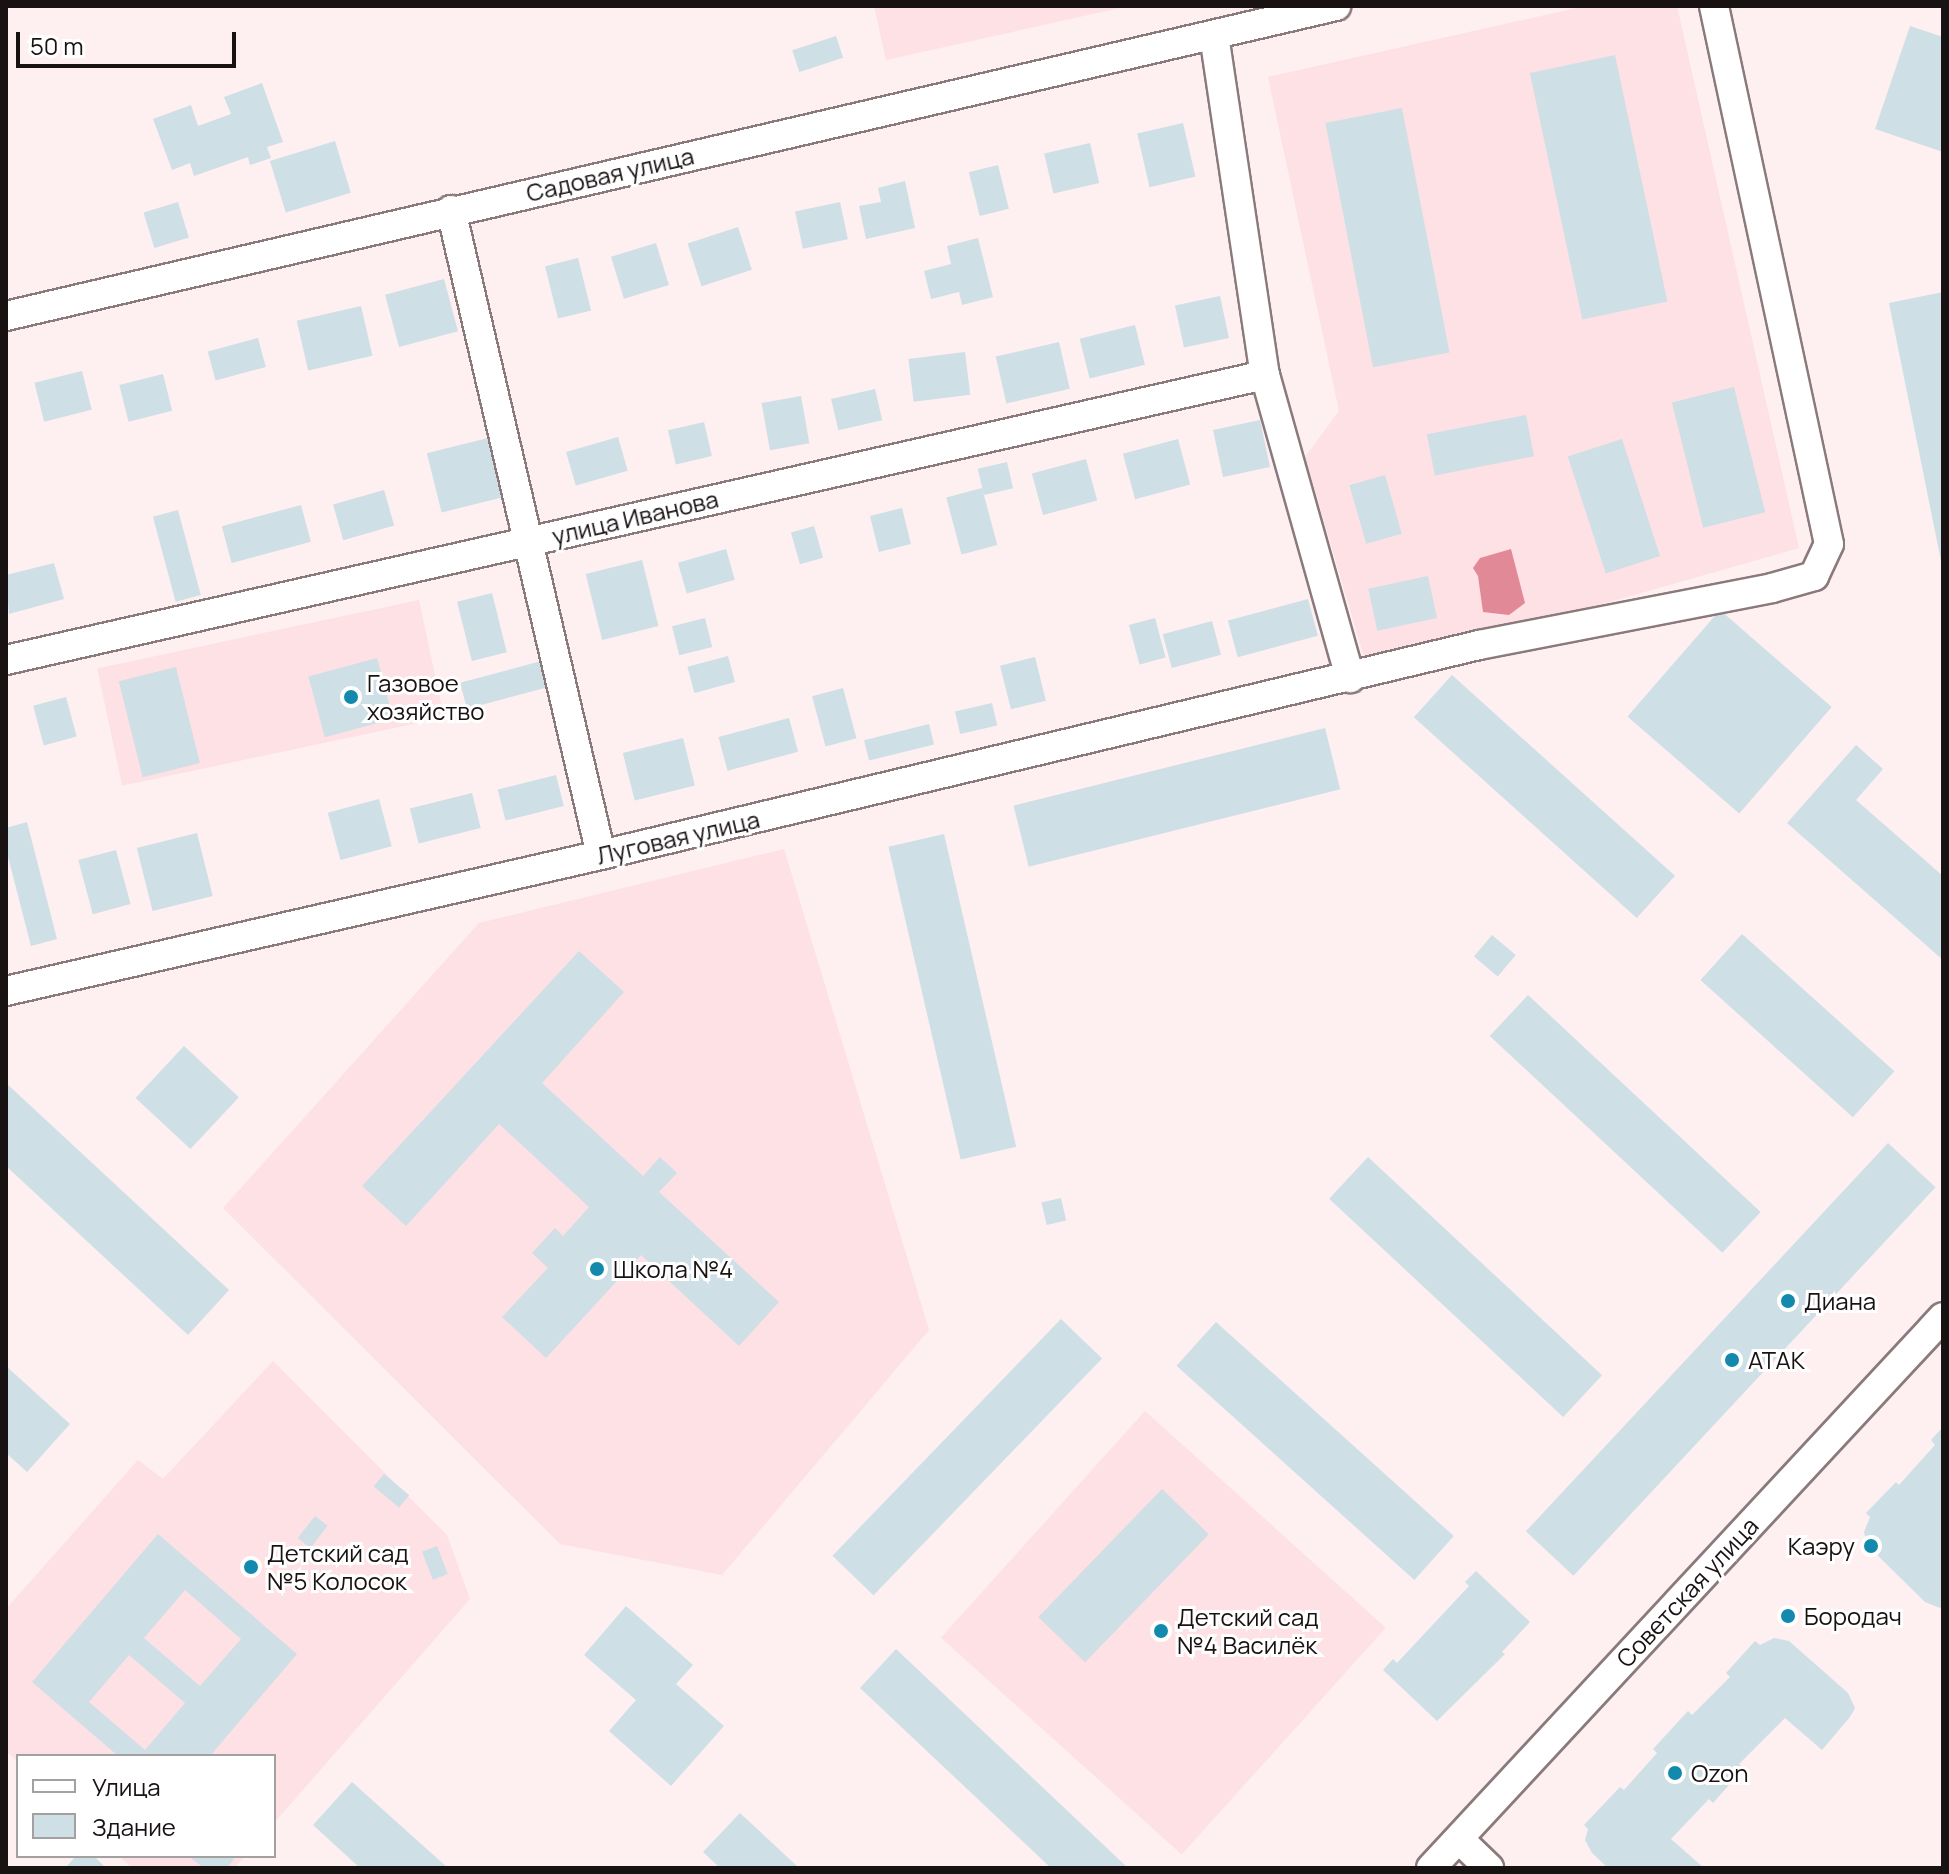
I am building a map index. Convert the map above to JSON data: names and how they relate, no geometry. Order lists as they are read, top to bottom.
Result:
{
  "streets": {
    "street": [
      "Садовая улица",
      "улица Иванова",
      "Луговая улица",
      "Советская улица"
    ]
  },
  "places": [
    "Газовое хозяйство",
    "Школа №4",
    "Диана",
    "АТАК",
    "Каэру",
    "Детский сад №5 Колосок",
    "Бородач",
    "Детский сад №4 Василёк",
    "Ozon"
  ],
  "legend": ["Улица", "Здание"],
  "scale_bar": "50 m"
}
